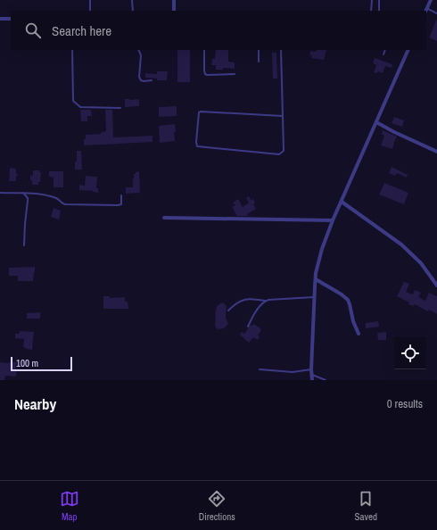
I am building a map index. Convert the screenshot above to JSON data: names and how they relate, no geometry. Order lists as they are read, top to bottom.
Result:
{
  "scale_bar": "100 m",
  "page": {
    "search": "Search here",
    "scale": "100 m",
    "heading": ["Nearby", "0 results"],
    "nav": ["Map", "Directions", "Saved"]
  }
}
